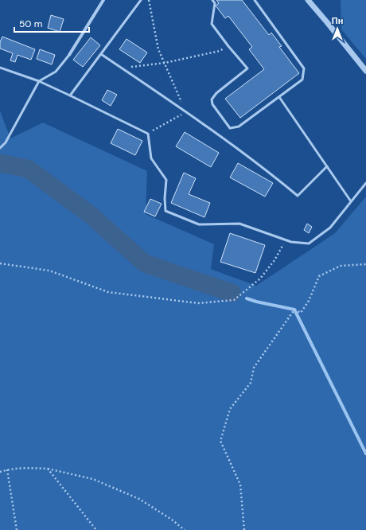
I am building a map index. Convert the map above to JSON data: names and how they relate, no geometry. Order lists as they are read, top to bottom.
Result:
{
  "scale_bar": "50 m",
  "north": "top"
}
